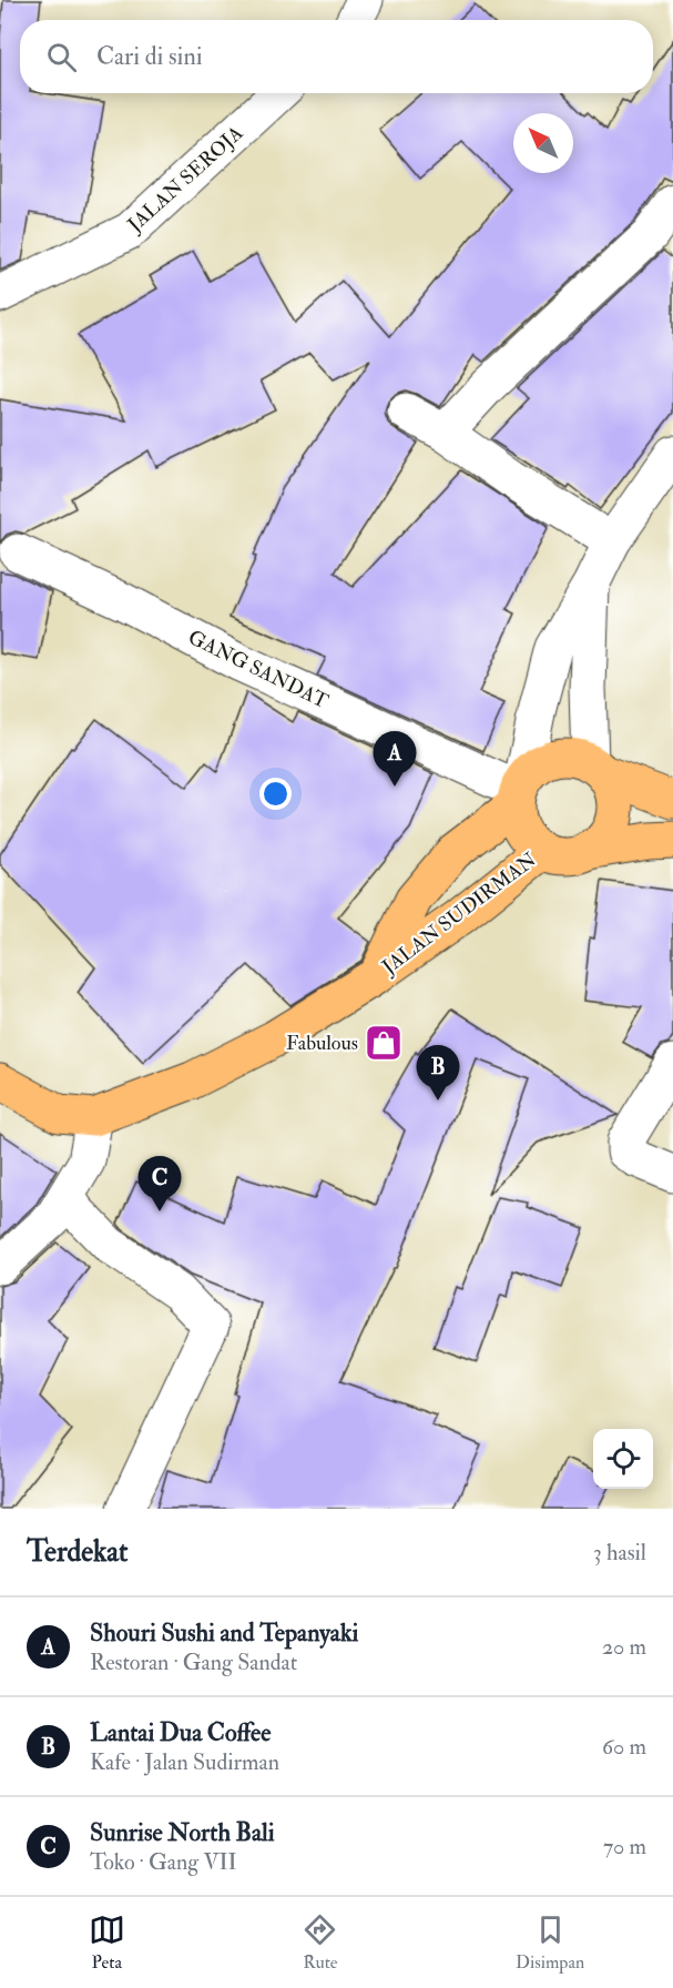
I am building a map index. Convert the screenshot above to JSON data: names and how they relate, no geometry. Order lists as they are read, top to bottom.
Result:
{
  "streets": {
    "main road": ["JALAN SUDIRMAN"],
    "street": ["JALAN SEROJA", "GANG SANDAT"]
  },
  "crossings": [
    ["GANG SANDAT", "JALAN SUDIRMAN"]
  ],
  "places": {
    "shop": ["Fabulous"]
  },
  "north": "top left",
  "page": {
    "search": "Cari di sini",
    "pins": ["A", "B", "C"],
    "heading": ["Terdekat", "3 hasil"],
    "list": [
      {
        "mark": "A",
        "name": "Shouri Sushi and Tepanyaki",
        "note": "Restoran · Gang Sandat",
        "value": "20 m"
      },
      {
        "mark": "B",
        "name": "Lantai Dua Coffee",
        "note": "Kafe · Jalan Sudirman",
        "value": "60 m"
      },
      {
        "mark": "C",
        "name": "Sunrise North Bali",
        "note": "Toko · Gang VII",
        "value": "70 m"
      }
    ],
    "nav": ["Peta", "Rute", "Disimpan"]
  }
}
